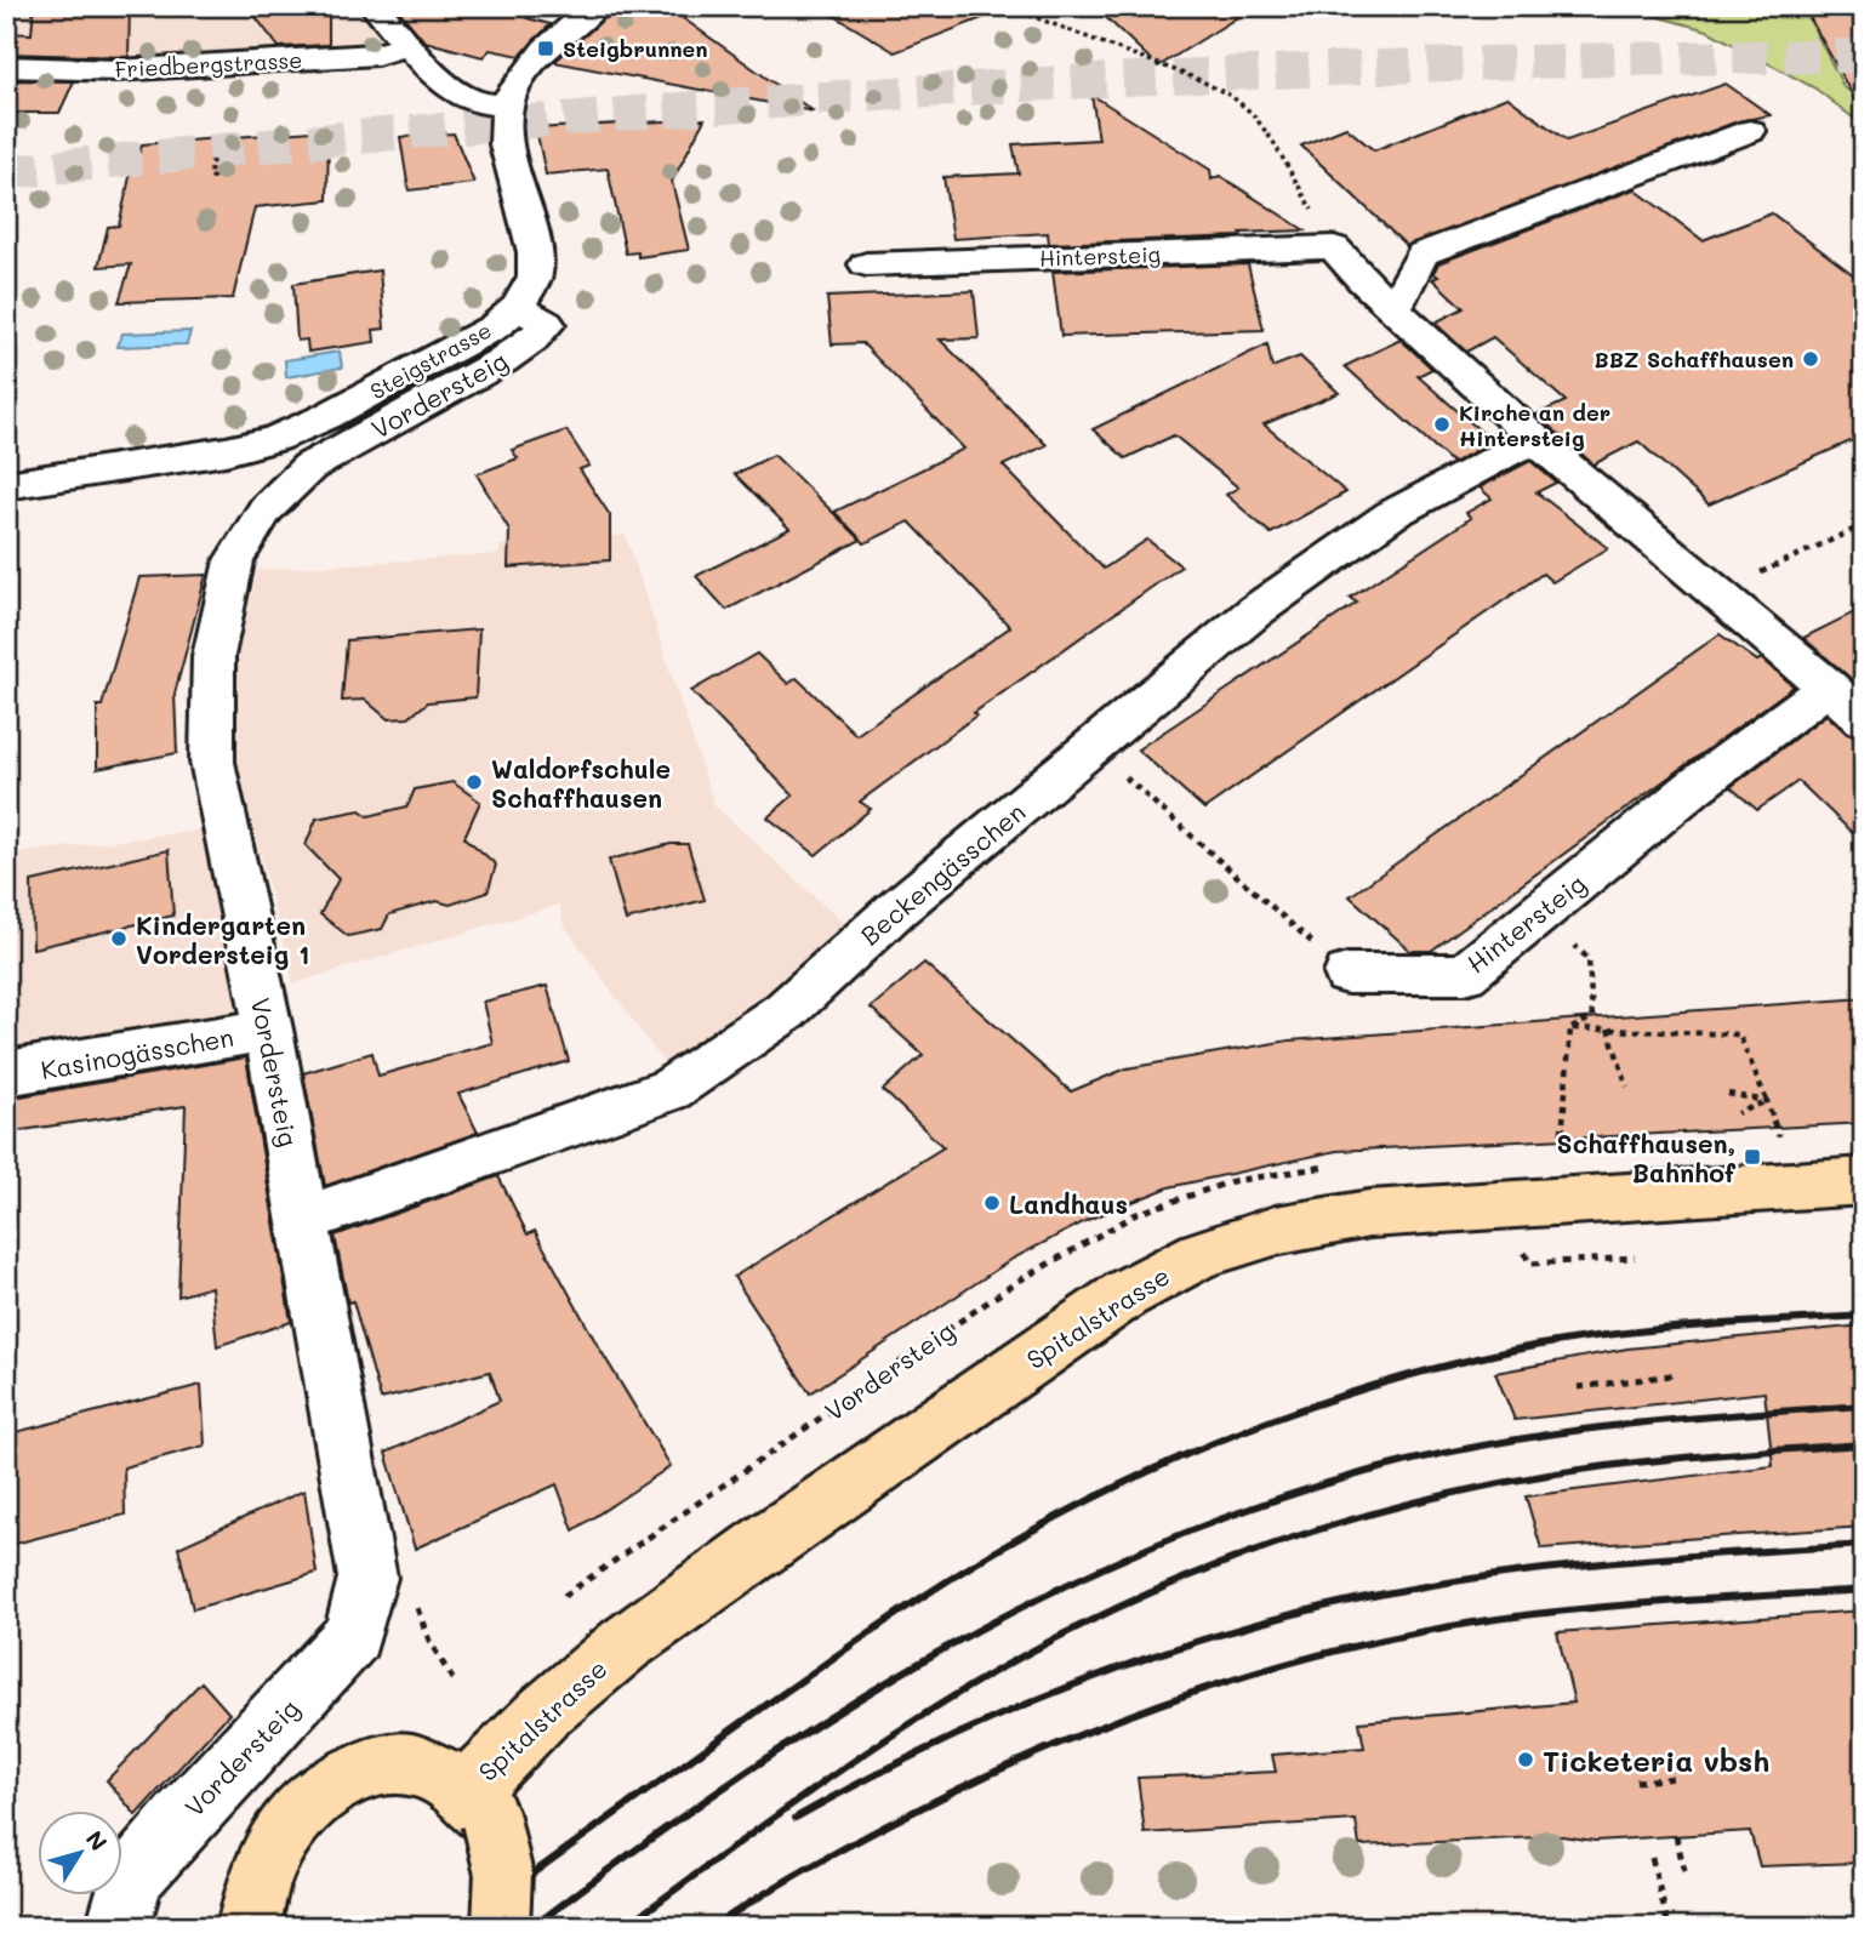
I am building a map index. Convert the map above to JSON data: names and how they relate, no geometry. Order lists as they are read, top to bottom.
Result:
{
  "streets": {
    "main road": ["Spitalstrasse"],
    "street": [
      "Friedbergstrasse",
      "Hintersteig",
      "Steigstrasse",
      "Vordersteig",
      "Beckengässchen",
      "Kasinogässchen"
    ]
  },
  "crossings": [
    ["Steigstrasse", "Vordersteig"],
    ["Vordersteig", "Beckengässchen"],
    ["Vordersteig", "Kasinogässchen"]
  ],
  "places": {
    "transit": ["Steigbrunnen", "Schaffhausen, Bahnhof"],
    "other": [
      "BBZ Schaffhausen",
      "Kirche an der Hintersteig",
      "Waldorfschule Schaffhausen",
      "Kindergarten Vordersteig 1",
      "Landhaus",
      "Ticketeria vbsh"
    ]
  },
  "north": "top right"
}
